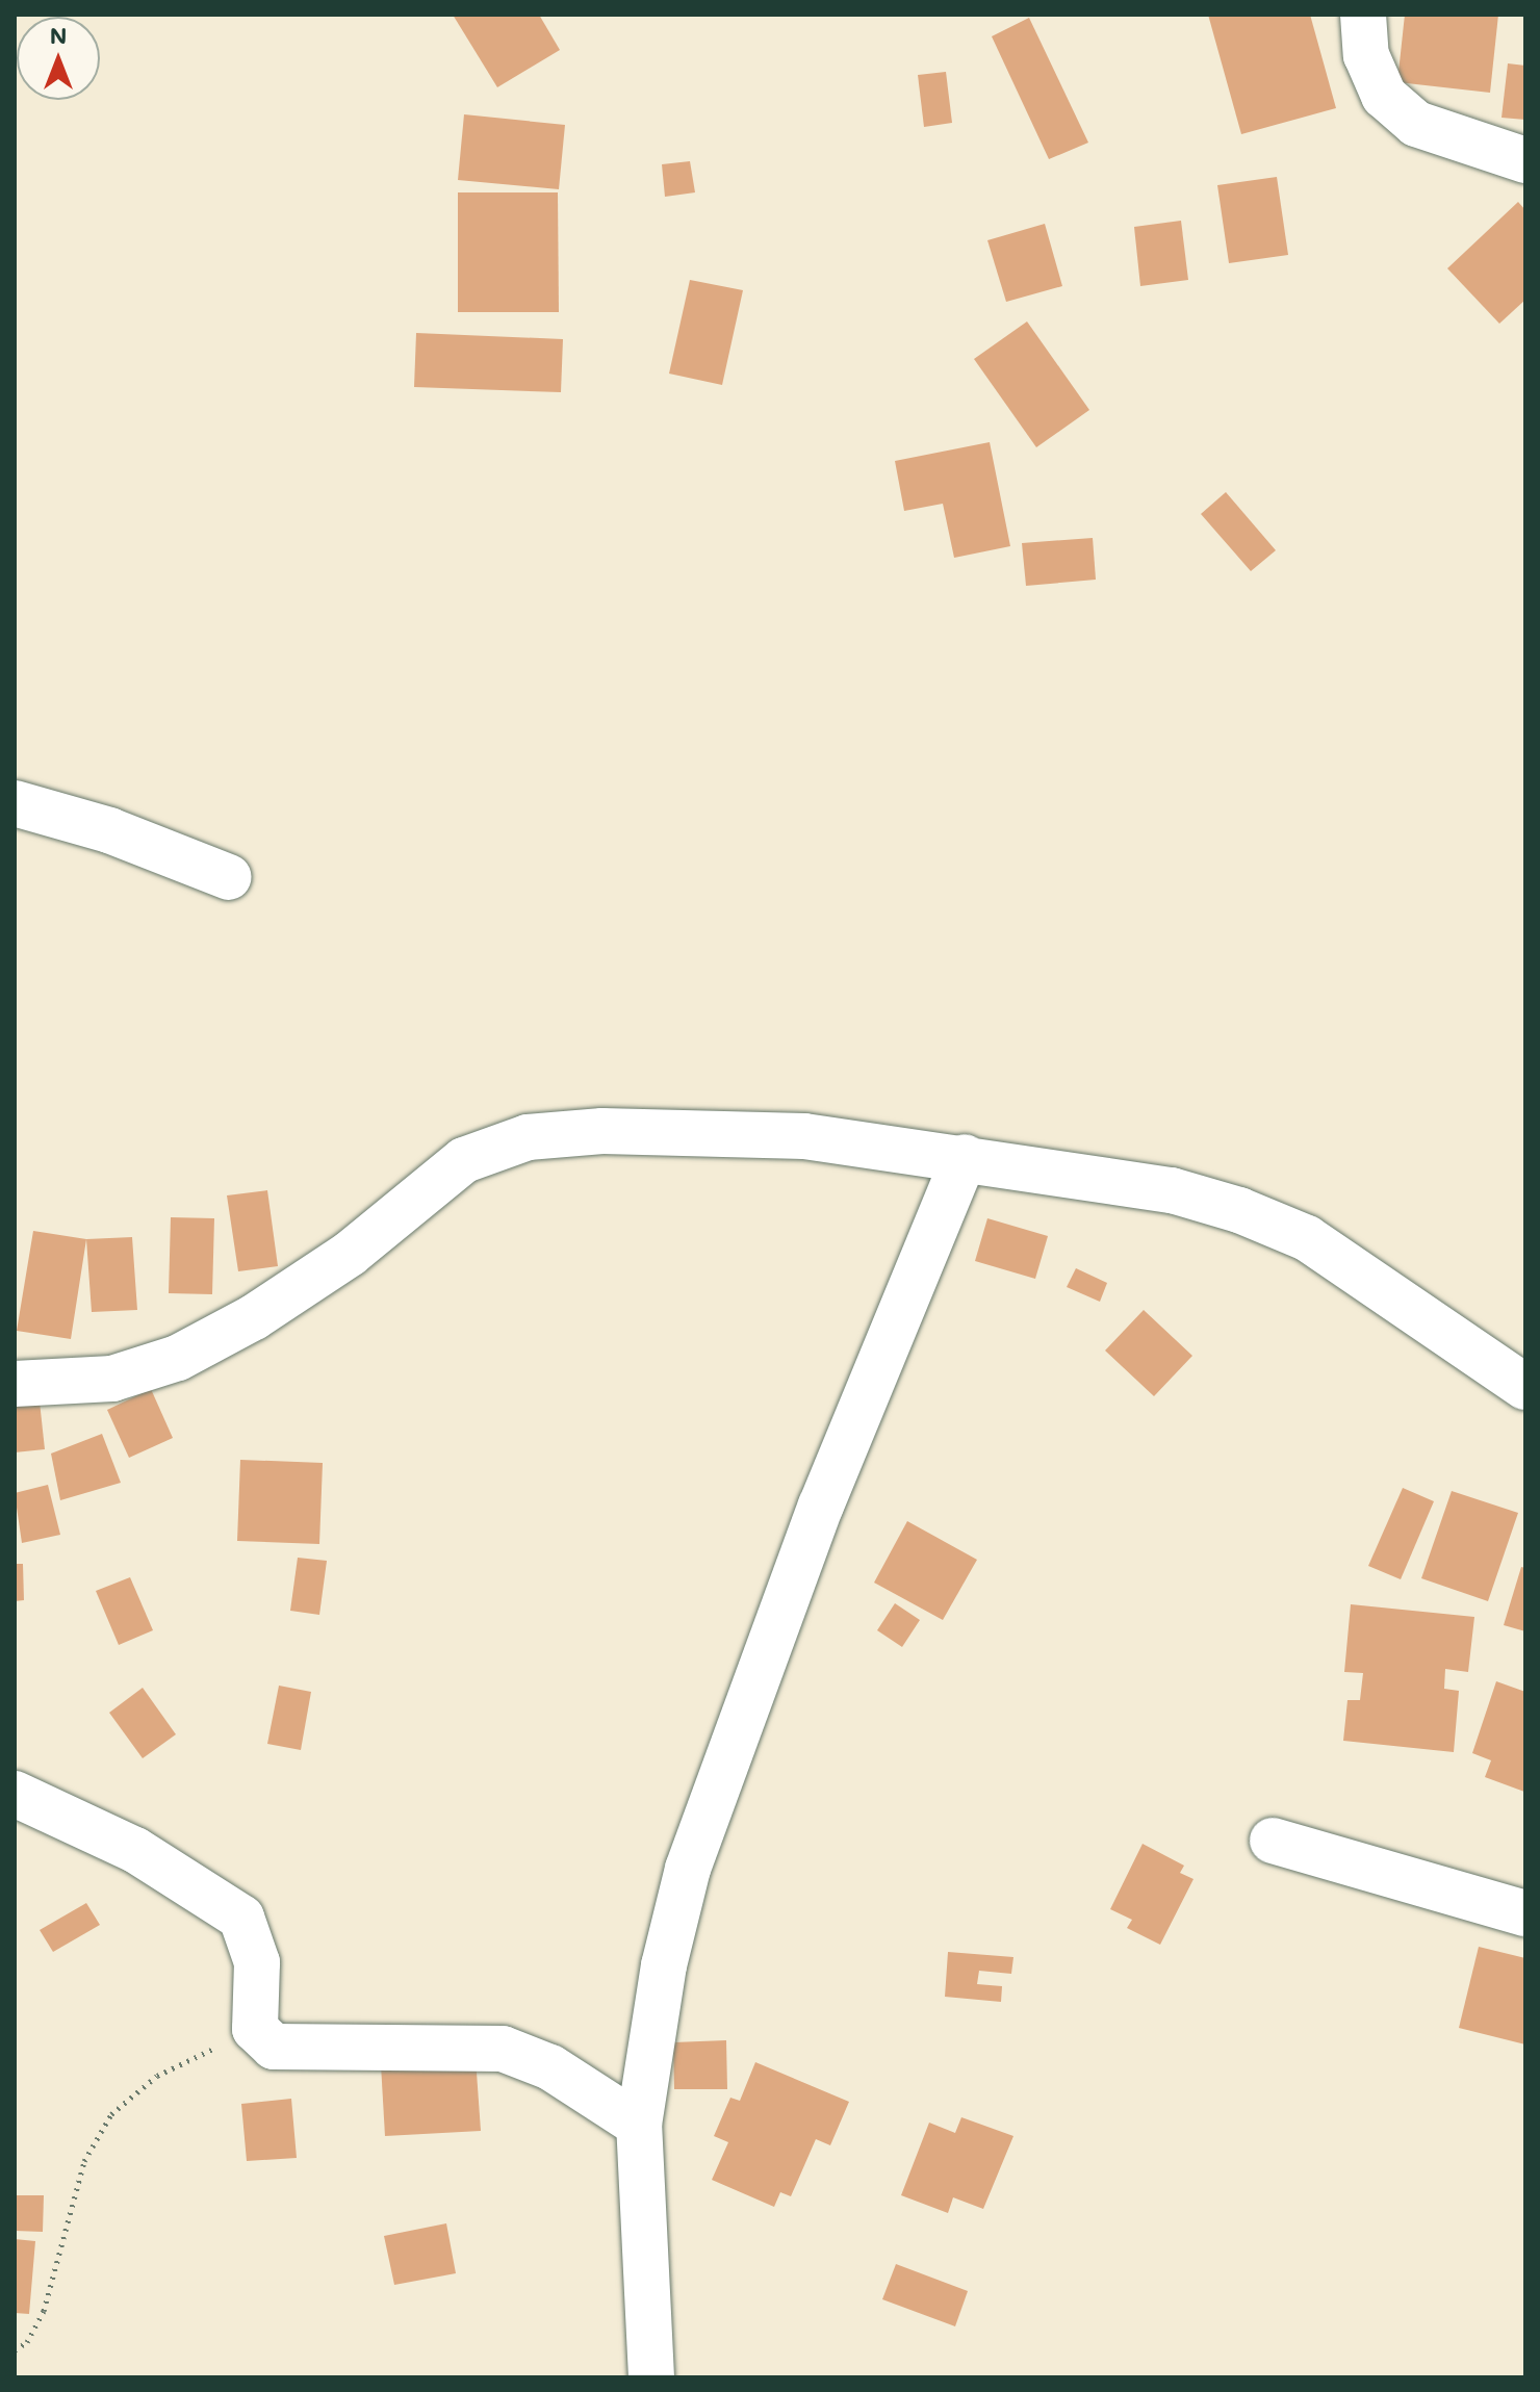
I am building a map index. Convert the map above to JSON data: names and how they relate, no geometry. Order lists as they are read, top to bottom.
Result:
{
  "north": "top"
}
